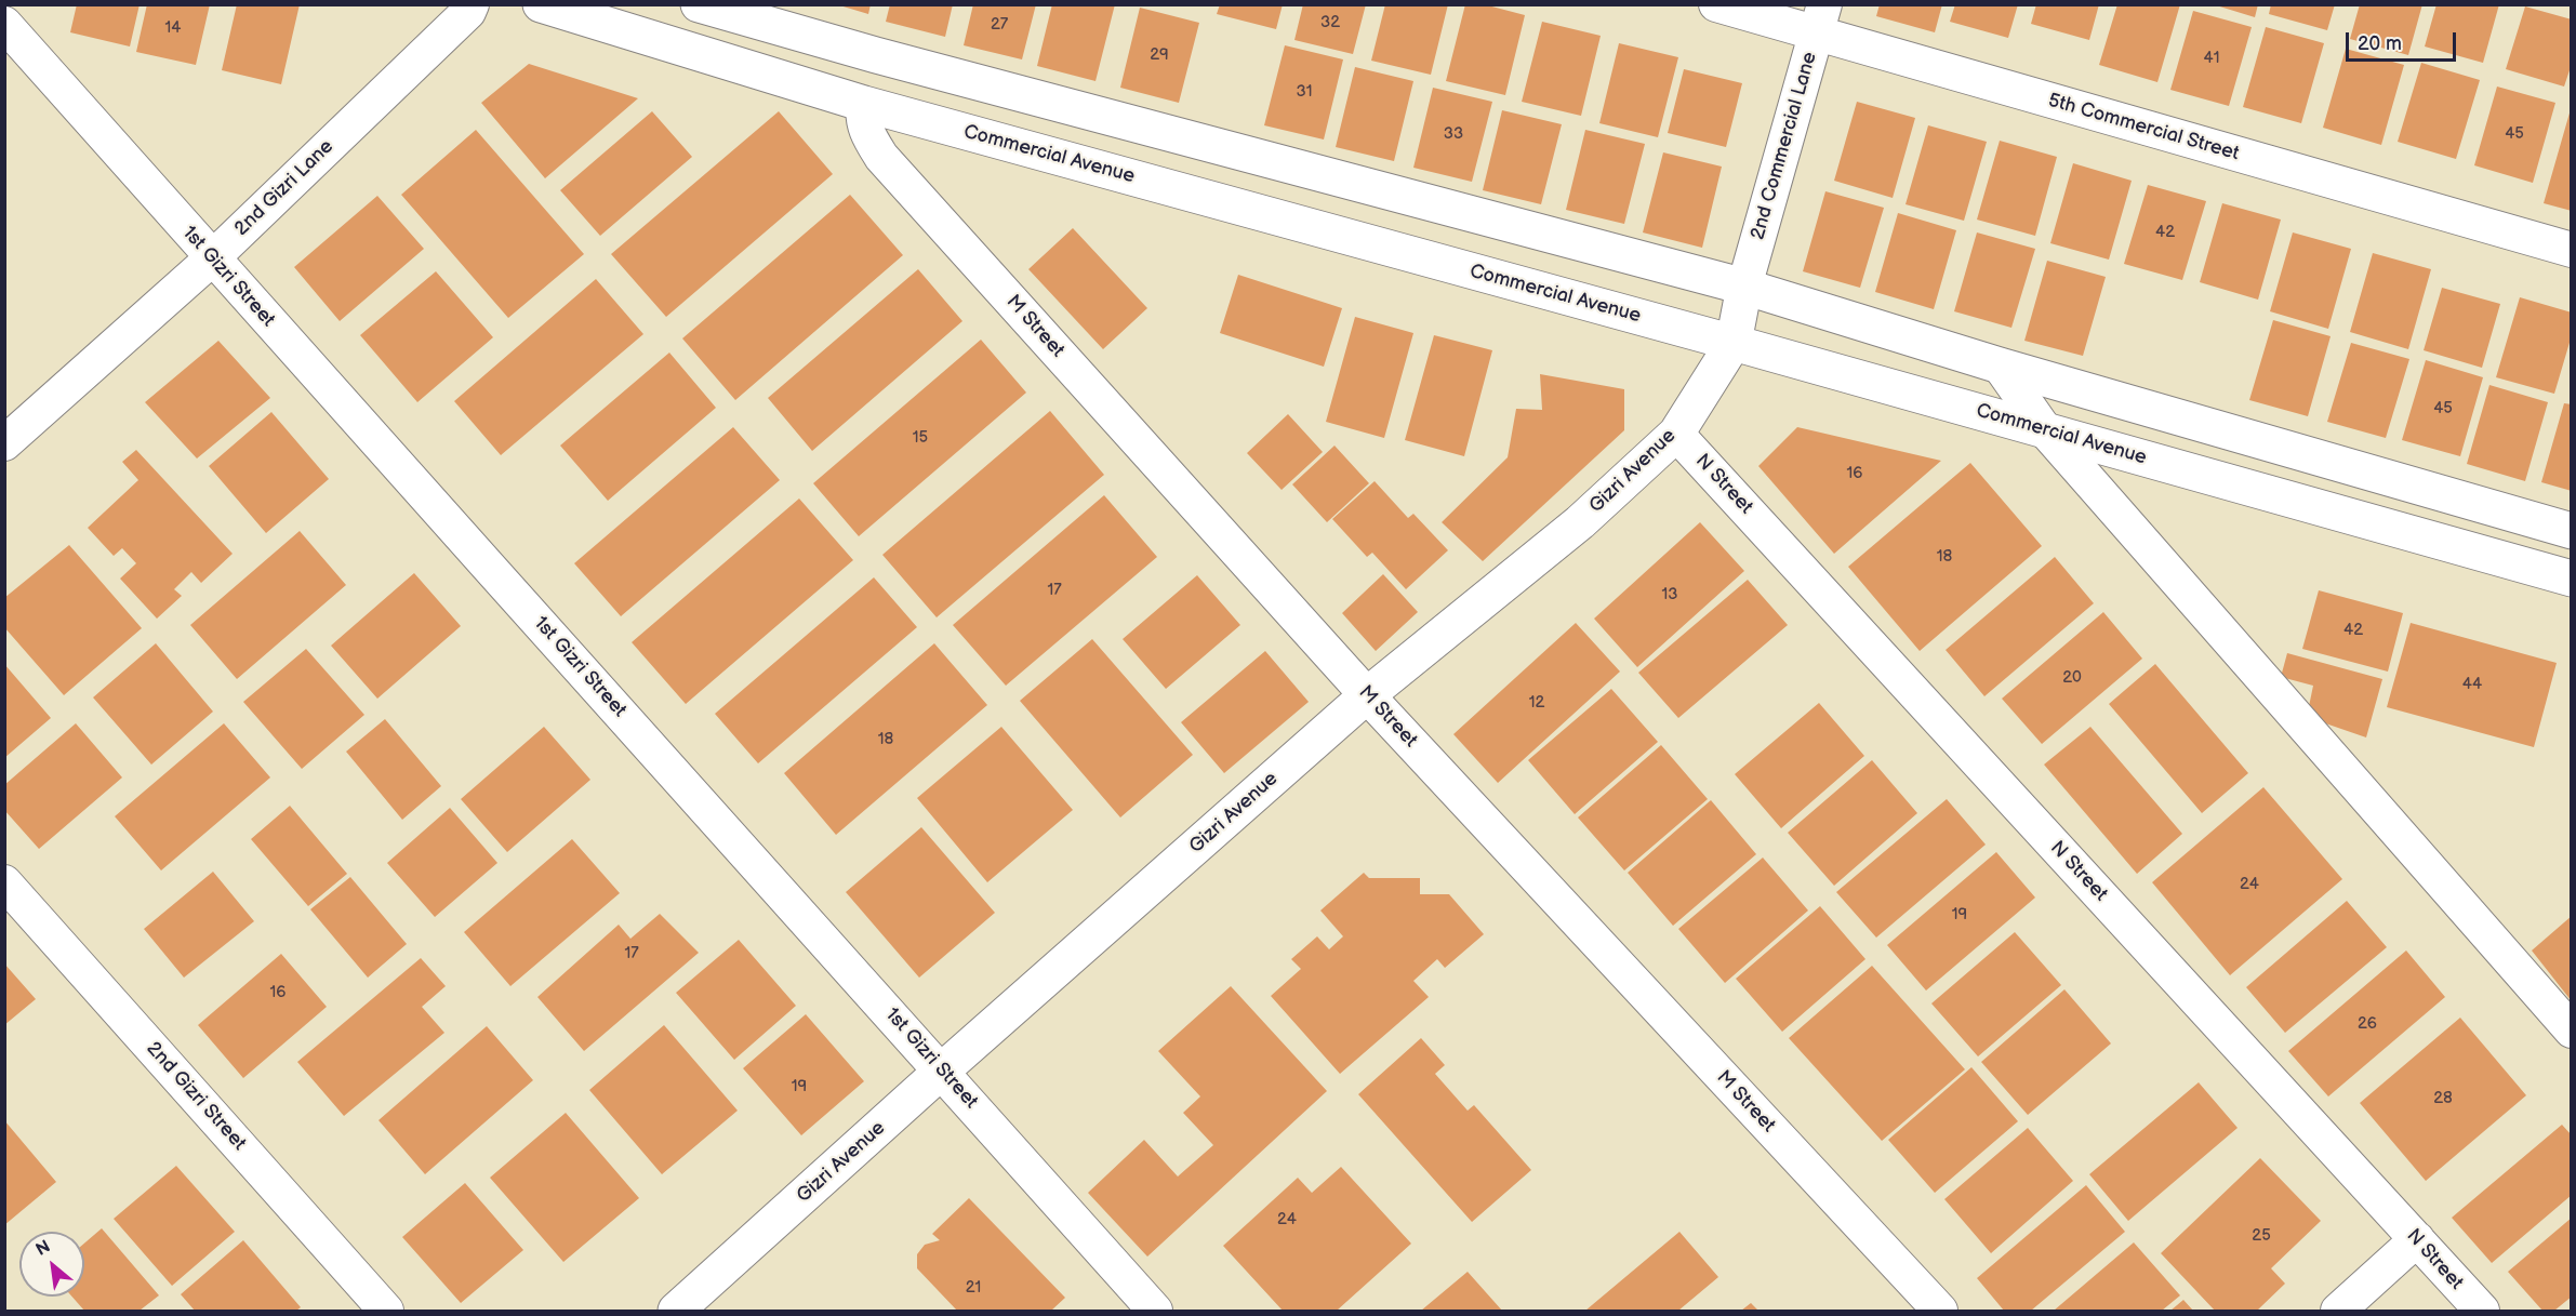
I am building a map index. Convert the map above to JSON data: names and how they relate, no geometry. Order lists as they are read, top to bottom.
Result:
{
  "streets": {
    "main road": ["Commercial Avenue", "Gizri Avenue"],
    "street": [
      "5th Commercial Street",
      "2nd Commercial Lane",
      "2nd Gizri Lane",
      "1st Gizri Street",
      "M Street",
      "N Street",
      "2nd Gizri Street"
    ]
  },
  "crossings": [
    ["5th Commercial Street", "2nd Commercial Lane"],
    ["2nd Commercial Lane", "Gizri Avenue"],
    ["Commercial Avenue", "M Street"],
    ["Commercial Avenue", "Gizri Avenue"],
    ["2nd Gizri Lane", "1st Gizri Street"],
    ["1st Gizri Street", "Gizri Avenue"],
    ["M Street", "Gizri Avenue"],
    ["Gizri Avenue", "N Street"]
  ],
  "house_numbers": [
    "32",
    "27",
    "14",
    "29",
    "41",
    "31",
    "33",
    "45",
    "42",
    "45",
    "15",
    "16",
    "18",
    "17",
    "13",
    "42",
    "20",
    "44",
    "12",
    "18",
    "24",
    "19",
    "17",
    "16",
    "26",
    "19",
    "28",
    "24",
    "25",
    "21"
  ],
  "scale_bar": "20 m",
  "north": "top left"
}
